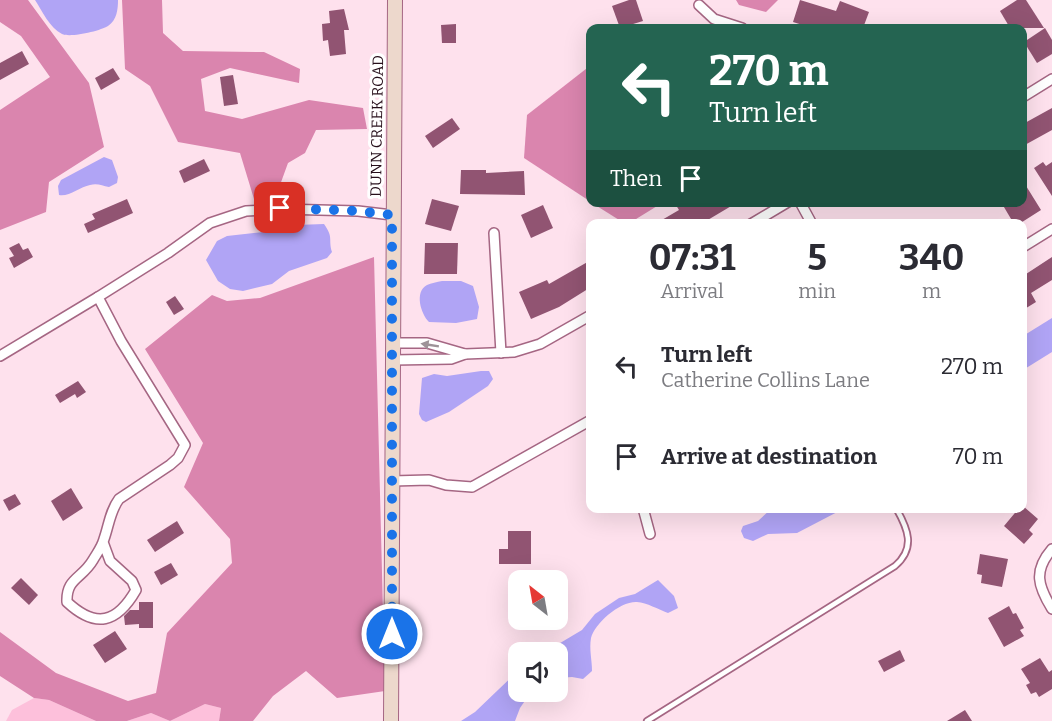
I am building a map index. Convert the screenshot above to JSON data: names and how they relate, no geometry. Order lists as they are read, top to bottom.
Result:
{
  "streets": {
    "street": ["DUNN CREEK ROAD"]
  },
  "north": "top left",
  "page": {
    "turn": ["270 m", "Turn left"],
    "then": "Then",
    "eta": [
      "07:31",
      "Arrival",
      "5",
      "min",
      "340",
      "m"
    ],
    "list": [
      {
        "name": "Turn left",
        "note": "Catherine Collins Lane",
        "value": "270 m"
      },
      {
        "name": "Arrive at destination",
        "value": "70 m"
      }
    ]
  }
}
